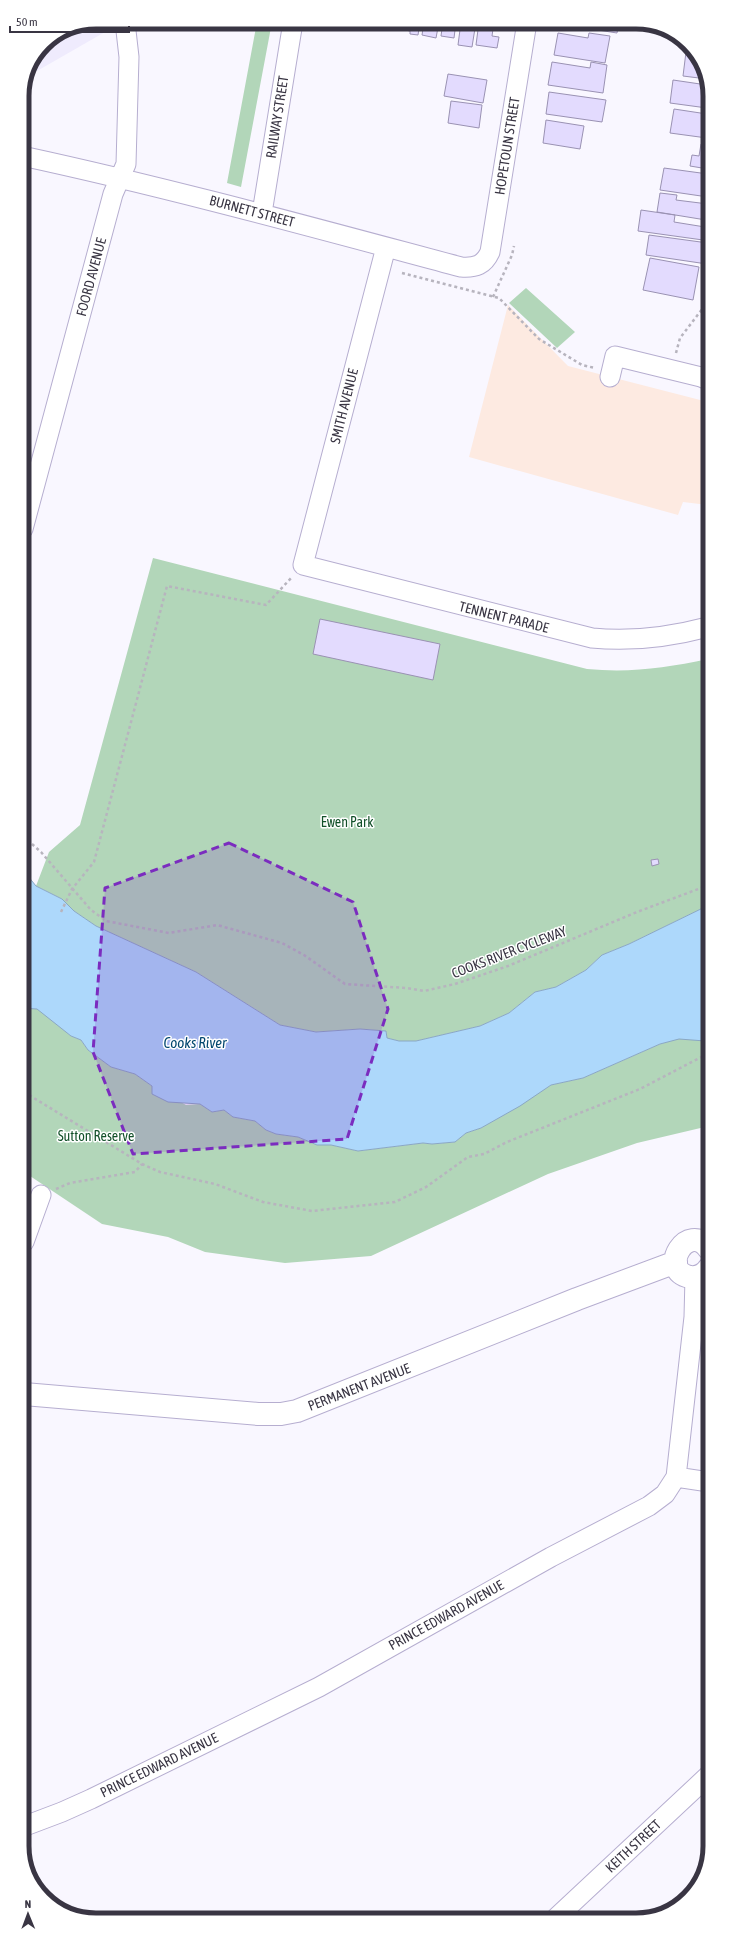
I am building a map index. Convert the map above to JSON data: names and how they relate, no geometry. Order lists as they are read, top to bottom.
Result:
{
  "streets": {
    "main road": ["PERMANENT AVENUE"],
    "street": [
      "RAILWAY STREET",
      "HOPETOUN STREET",
      "BURNETT STREET",
      "FOORD AVENUE",
      "SMITH AVENUE",
      "TENNENT PARADE",
      "PRINCE EDWARD AVENUE",
      "KEITH STREET"
    ],
    "path": ["COOKS RIVER CYCLEWAY"]
  },
  "crossings": [
    ["RAILWAY STREET", "BURNETT STREET"],
    ["HOPETOUN STREET", "BURNETT STREET"],
    ["BURNETT STREET", "FOORD AVENUE"],
    ["BURNETT STREET", "SMITH AVENUE"],
    ["SMITH AVENUE", "TENNENT PARADE"]
  ],
  "water": ["Cooks River"],
  "parks": ["Ewen Park", "Sutton Reserve"],
  "scale_bar": "50 m",
  "north": "top"
}
